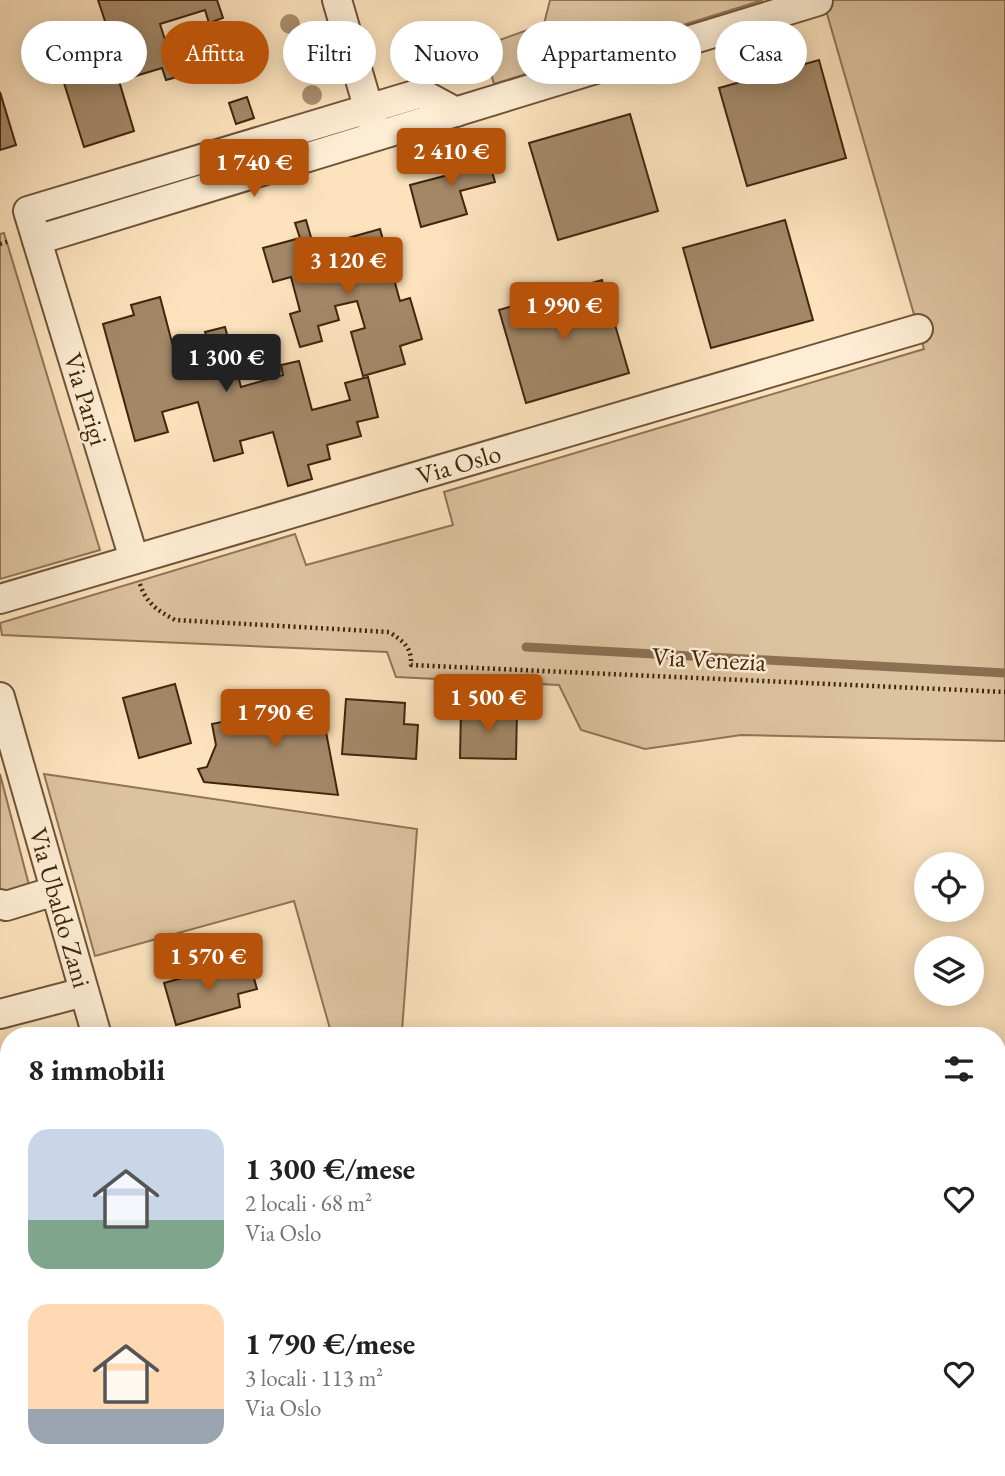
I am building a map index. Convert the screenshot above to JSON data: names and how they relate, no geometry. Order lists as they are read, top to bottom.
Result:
{
  "streets": {
    "street": ["Via Parigi", "Via Oslo", "Via Ubaldo Zani"],
    "path": ["Via Venezia"]
  },
  "crossings": [
    ["Via Parigi", "Via Oslo"],
    ["Via Parigi", "Via Venezia"],
    ["Via Oslo", "Via Venezia"]
  ],
  "page": {
    "chip": [
      "Compra",
      "Affitta",
      "Filtri",
      "Nuovo",
      "Appartamento",
      "Casa"
    ],
    "price": [
      "2 410 €",
      "1 740 €",
      "3 120 €",
      "1 990 €",
      "1 300 €",
      "1 500 €",
      "1 790 €",
      "1 570 €"
    ],
    "heading": "8 immobili",
    "list": [
      {
        "name": "1 300 €/mese",
        "note": "2 locali · 68 m² · Via Oslo"
      },
      {
        "name": "1 790 €/mese",
        "note": "3 locali · 113 m² · Via Oslo"
      }
    ]
  }
}
